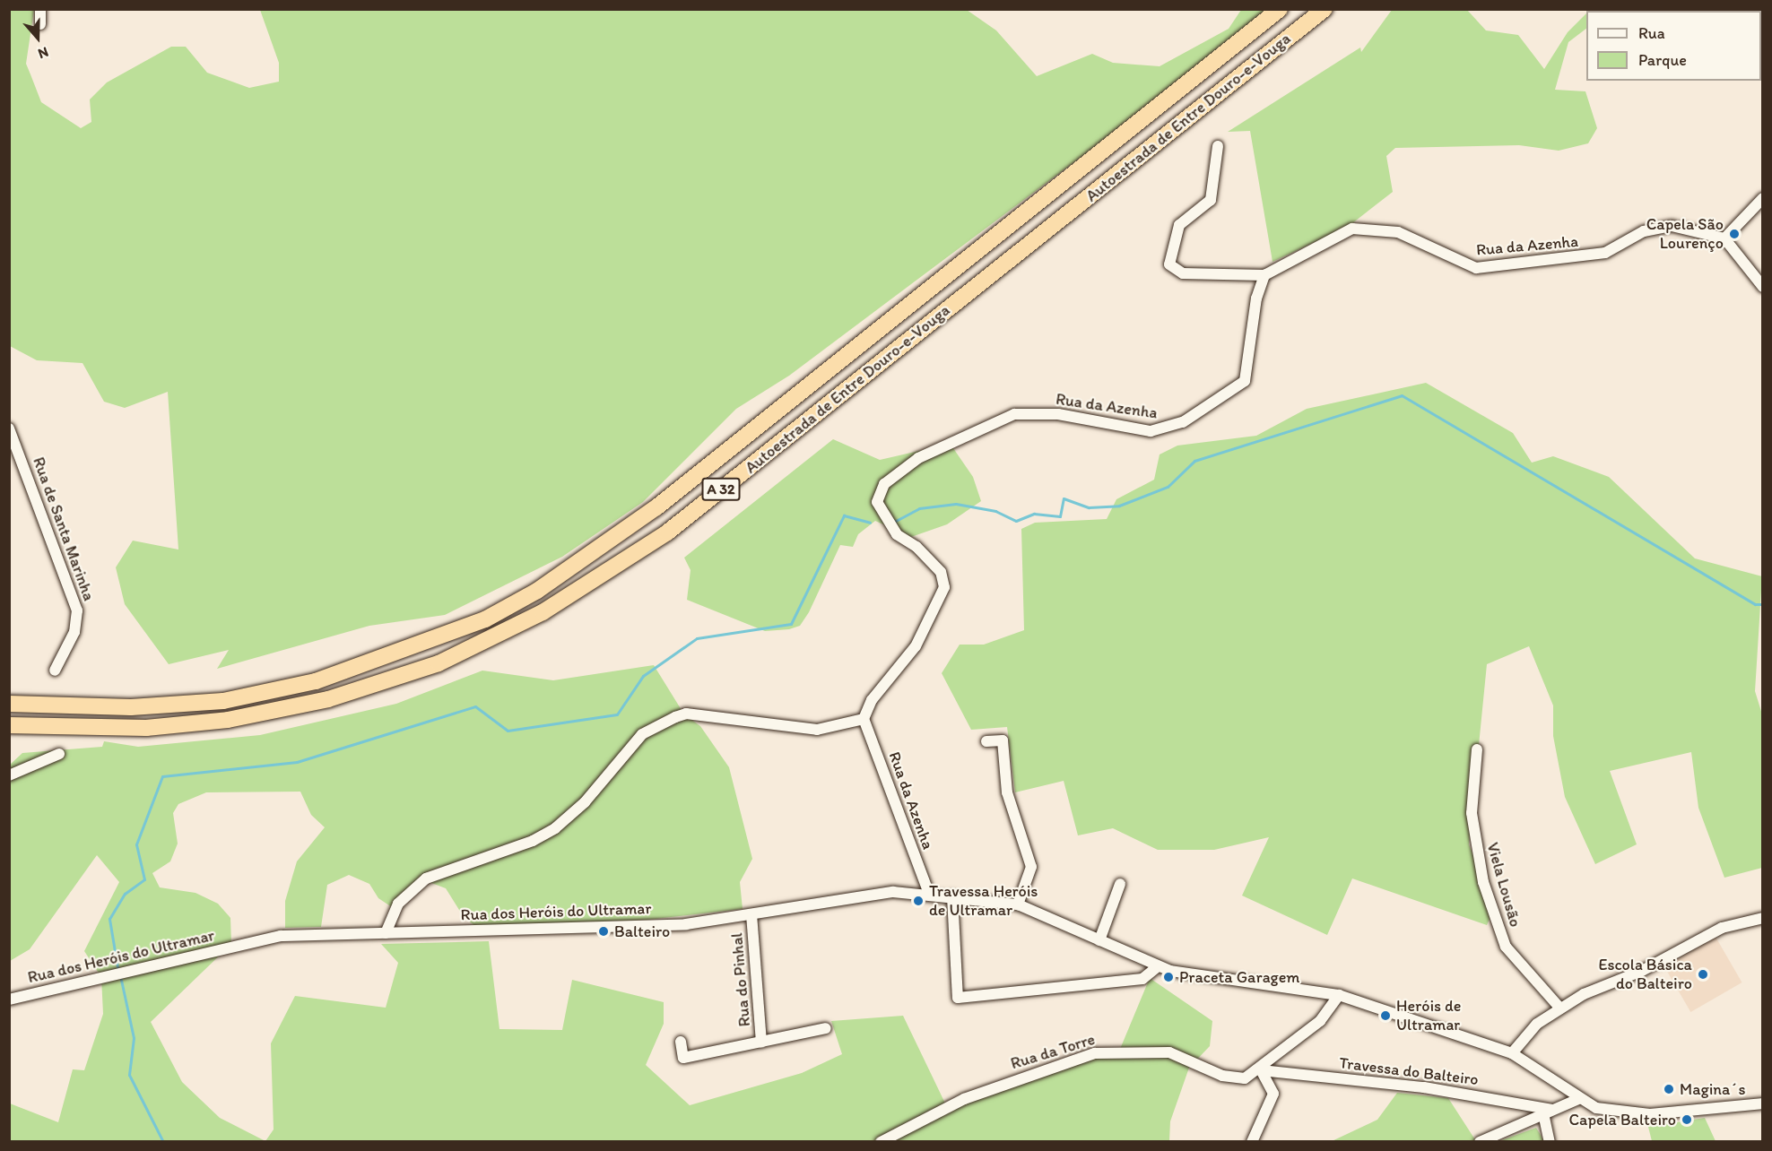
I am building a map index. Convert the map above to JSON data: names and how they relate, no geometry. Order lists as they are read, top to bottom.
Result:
{
  "streets": {
    "highway": ["Autoestrada de Entre Douro-e-Vouga", "A 32"],
    "street": [
      "Rua da Azenha",
      "Rua de Santa Marinha",
      "Viela Lousão",
      "Rua dos Heróis do Ultramar",
      "Rua do Pinhal",
      "Rua da Torre",
      "Travessa do Balteiro"
    ]
  },
  "crossings": [
    ["Rua da Azenha", "Rua dos Heróis do Ultramar"],
    ["Rua dos Heróis do Ultramar", "Rua do Pinhal"],
    ["Rua dos Heróis do Ultramar", "Rua da Torre"],
    ["Rua da Torre", "Travessa do Balteiro"]
  ],
  "places": [
    "Capela São Lourenço",
    "Travessa Heróis de Ultramar",
    "Balteiro",
    "Escola Básica do Balteiro",
    "Praceta Garagem",
    "Heróis de Ultramar",
    "Magina´s",
    "Capela Balteiro"
  ],
  "legend": ["Rua", "Parque"],
  "north": "bottom"
}
